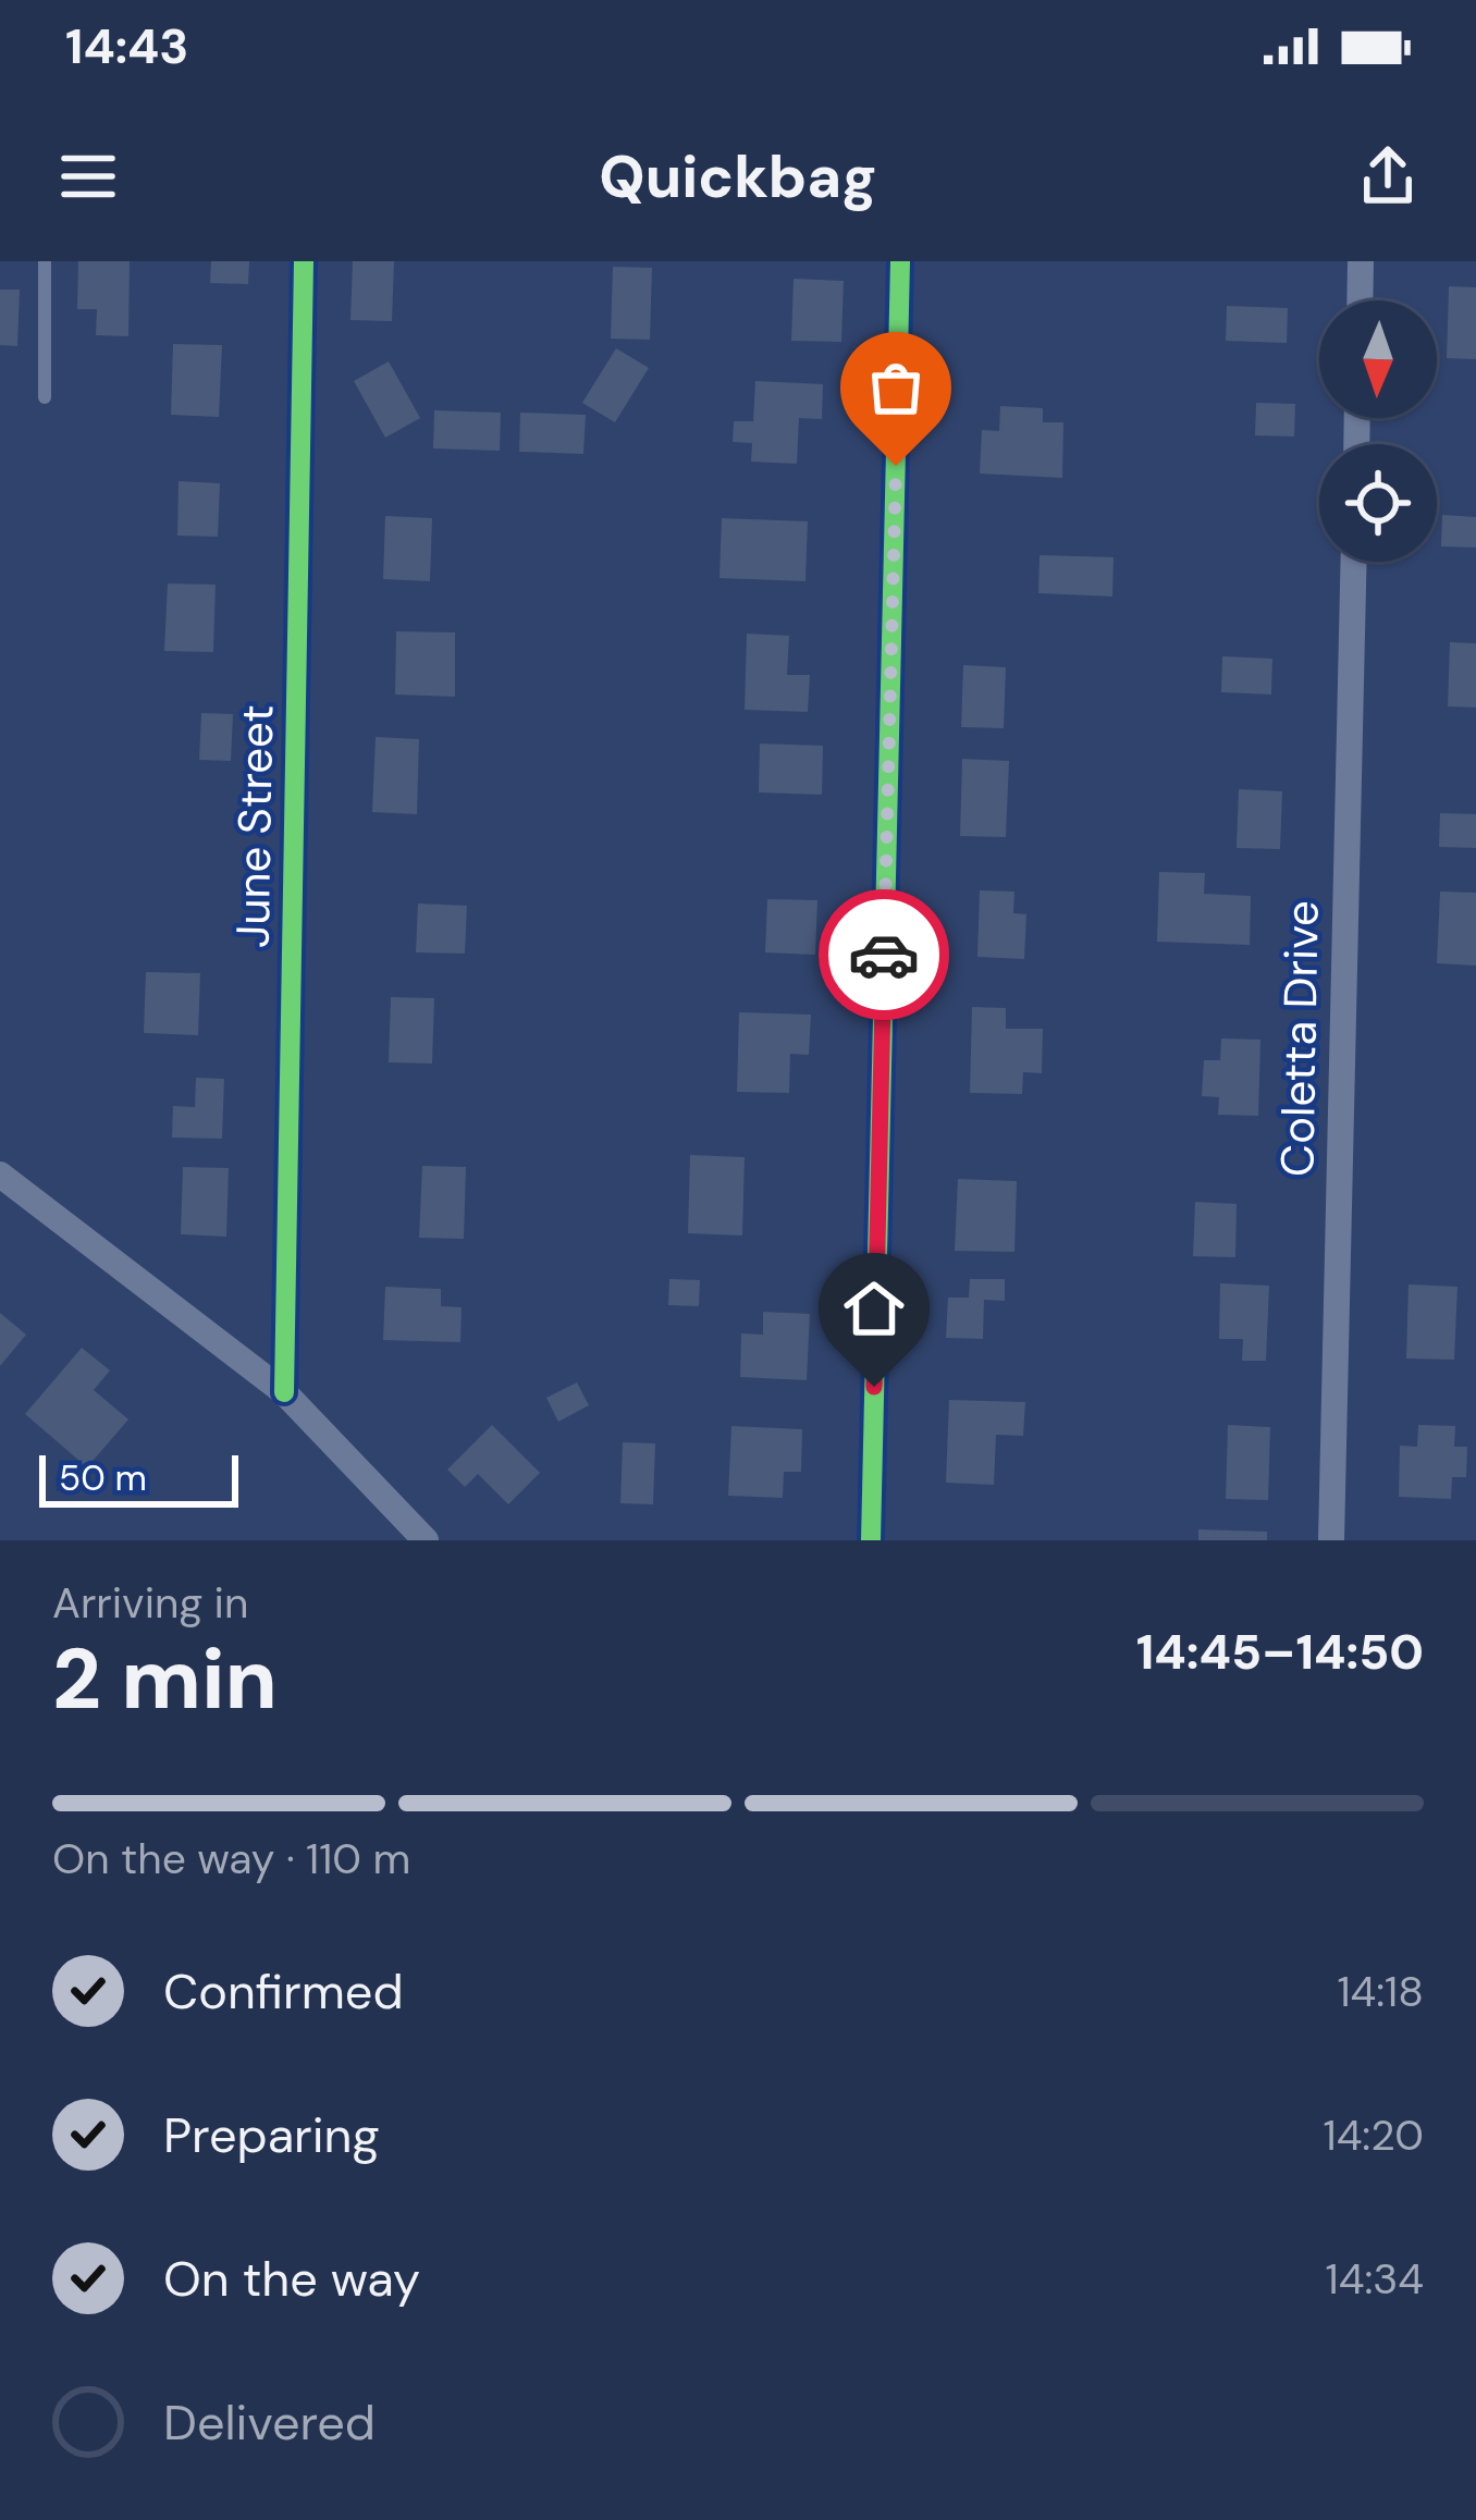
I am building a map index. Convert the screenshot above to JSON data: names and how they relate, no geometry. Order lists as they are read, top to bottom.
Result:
{
  "streets": {
    "street": ["June Street", "Coletta Drive"]
  },
  "scale_bar": "50 m",
  "north": "bottom",
  "page": {
    "status": "14:43",
    "header": "Quickbag",
    "scale": "50 m",
    "heading": ["2 min", "Arriving in", "14:45–14:50"],
    "bar": "On the way · 110 m",
    "list": [
      ["Confirmed", "14:18"],
      ["Preparing", "14:20"],
      ["On the way", "14:34"],
      "Delivered"
    ]
  }
}
